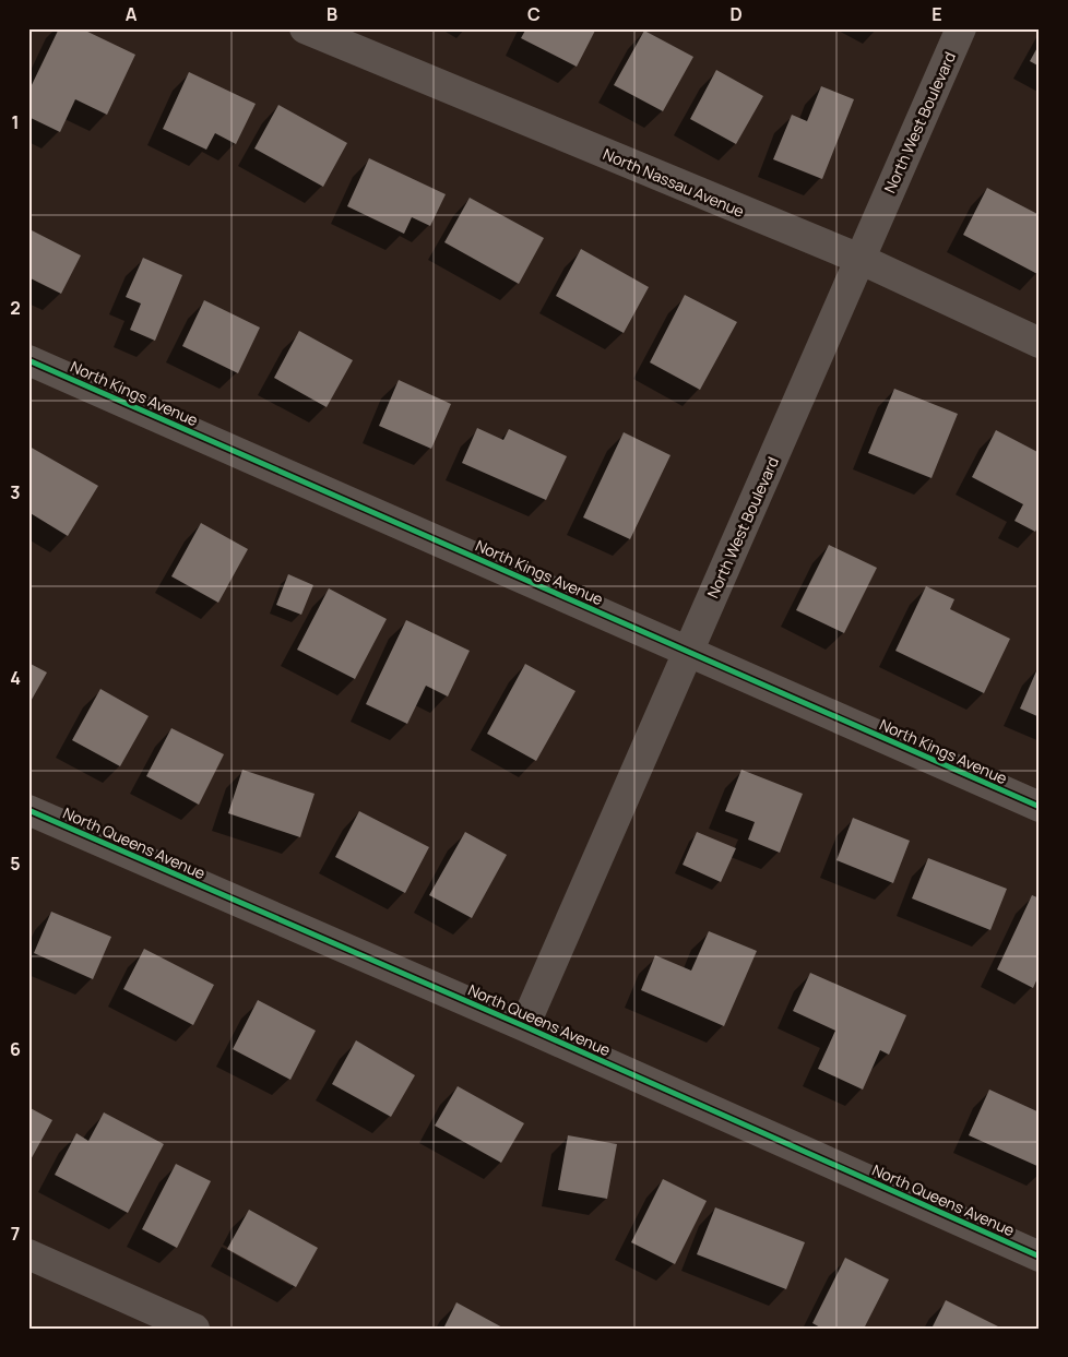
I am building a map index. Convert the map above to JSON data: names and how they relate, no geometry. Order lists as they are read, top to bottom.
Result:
{
  "streets": {
    "street": [
      "North West Boulevard",
      "North Nassau Avenue",
      "North Kings Avenue",
      "North Queens Avenue"
    ]
  },
  "crossings": [
    ["North West Boulevard", "North Nassau Avenue"],
    ["North West Boulevard", "North Kings Avenue"],
    ["North West Boulevard", "North Queens Avenue"]
  ],
  "grid": {
    "columns": [
      "A",
      "B",
      "C",
      "D",
      "E"
    ],
    "rows": [
      "1",
      "2",
      "3",
      "4",
      "5",
      "6",
      "7"
    ]
  }
}
